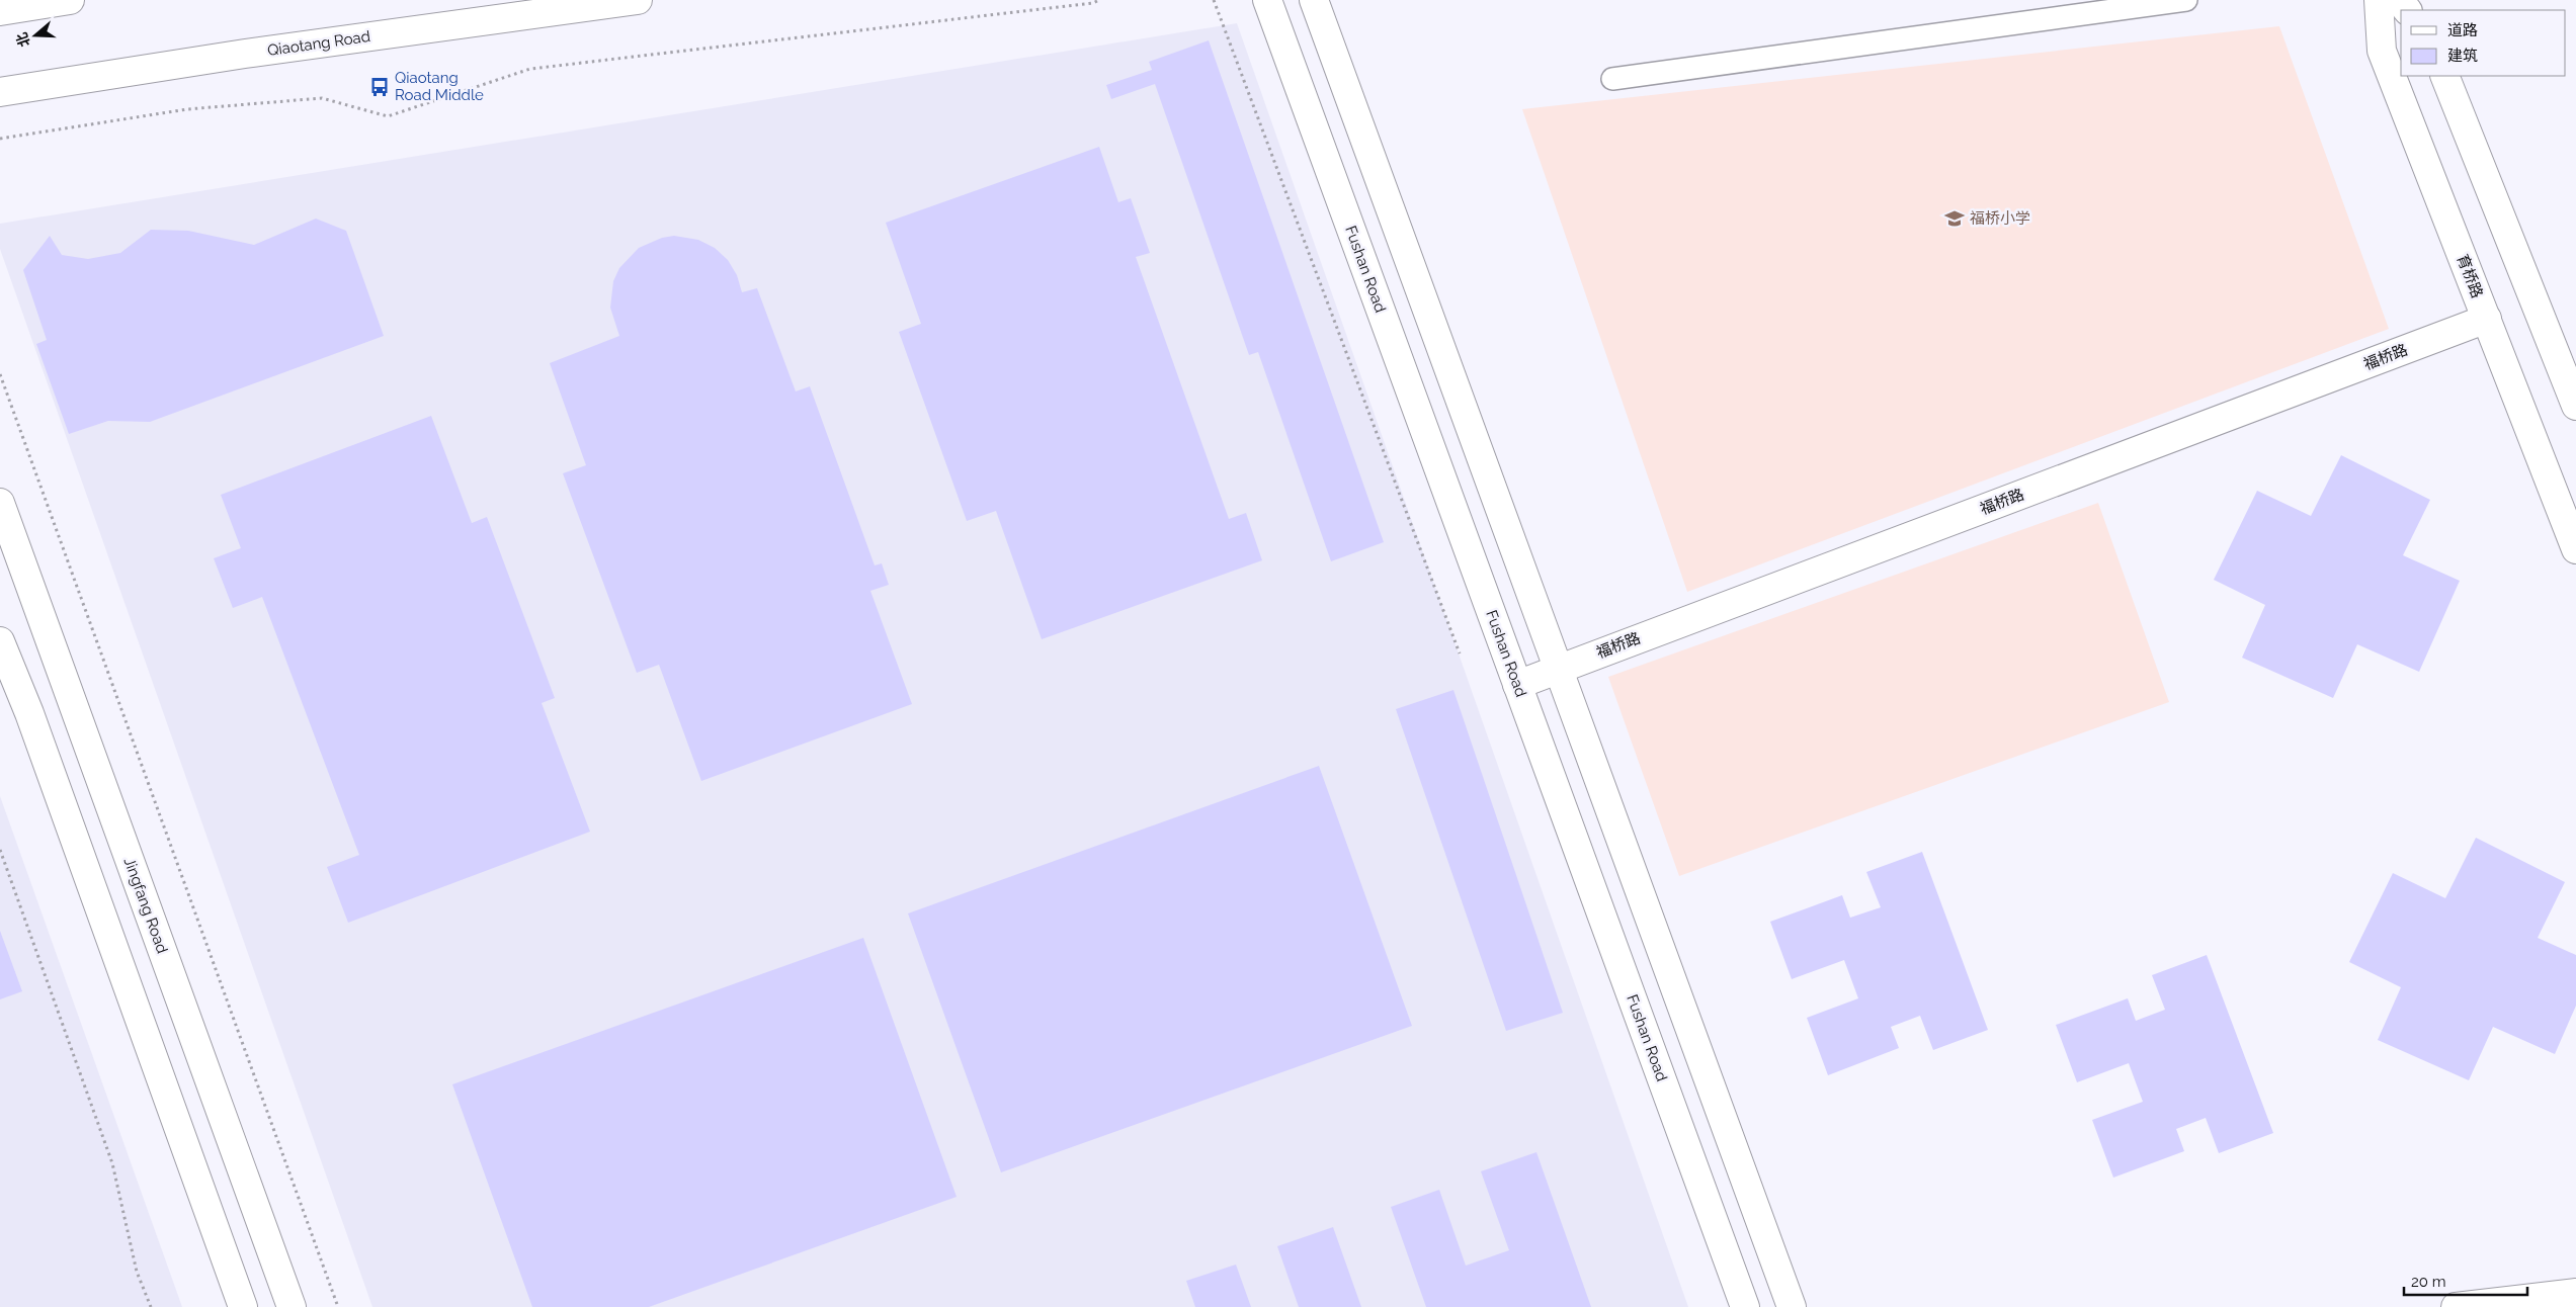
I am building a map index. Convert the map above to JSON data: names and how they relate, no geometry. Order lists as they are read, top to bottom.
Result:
{
  "streets": {
    "street": [
      "Qiaotang Road",
      "Fushan Road",
      "育桥路",
      "福桥路",
      "Jingfang Road"
    ]
  },
  "crossings": [
    ["Fushan Road", "福桥路"],
    ["育桥路", "福桥路"]
  ],
  "places": {
    "bus stop": ["Qiaotang Road Middle"],
    "school or university": ["福桥小学"]
  },
  "legend": ["道路", "建筑"],
  "scale_bar": "20 m",
  "north": "left"
}
